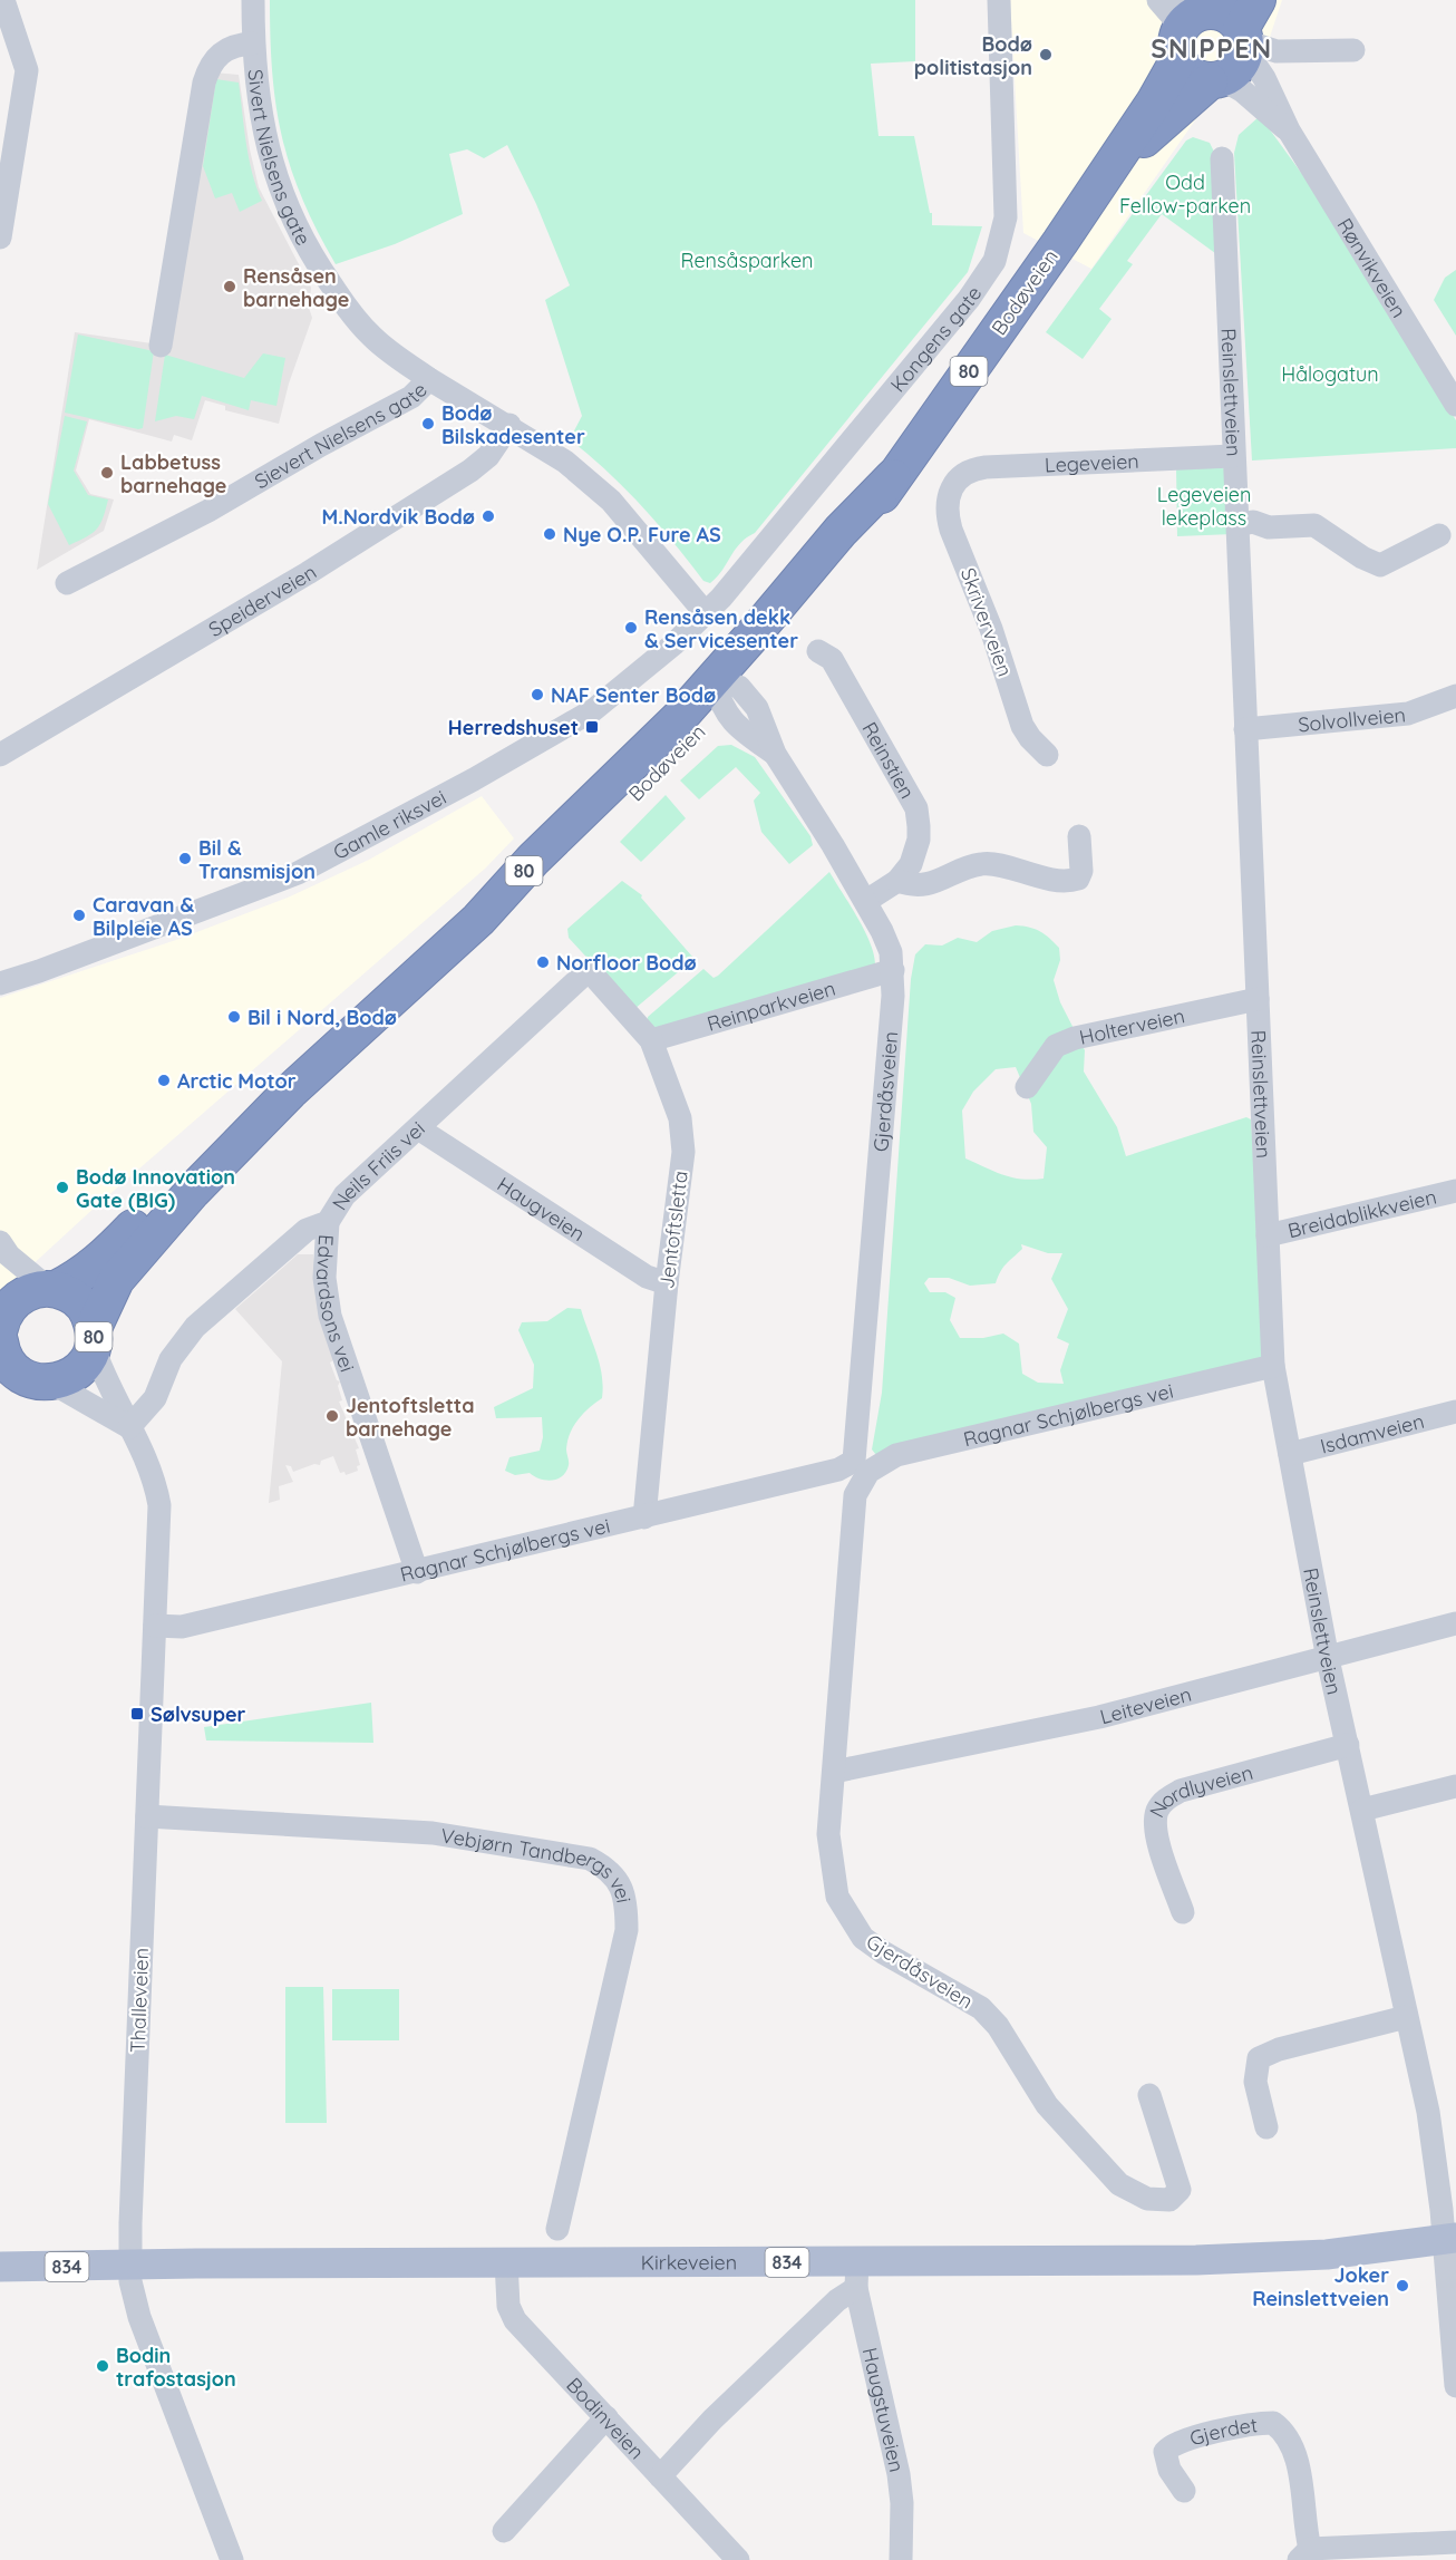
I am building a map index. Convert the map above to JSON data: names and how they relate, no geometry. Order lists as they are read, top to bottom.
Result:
{
  "streets": {
    "highway": ["Bodøveien", "80"],
    "main road": ["Kirkeveien", "834"],
    "street": [
      "Sivert Nielsens gate",
      "Rønvikveien",
      "Kongens gate",
      "Reinslettveien",
      "Sievert Nielsens gate",
      "Legeveien",
      "Speiderveien",
      "Skriverveien",
      "Solvollveien",
      "Reinstien",
      "Gamle riksvei",
      "Reinparkveien",
      "Holterveien",
      "Gjerdåsveien",
      "Neils Friis vei",
      "Haugveien",
      "Breidablikkveien",
      "Jentoftsletta",
      "Edvardsons vei",
      "Ragnar Schjølbergs vei",
      "Isdamveien",
      "Leiteveien",
      "Nordlyveien",
      "Vebjørn Tandbergs vei",
      "Thalleveien",
      "Haugstuveien",
      "Bodinveien",
      "Gjerdet"
    ]
  },
  "crossings": [
    ["Sivert Nielsens gate", "Sievert Nielsens gate"],
    ["Rønvikveien", "Bodøveien"],
    ["Rønvikveien", "80"],
    ["Bodøveien", "80"],
    ["Bodøveien", "Gjerdåsveien"],
    ["Bodøveien", "Thalleveien"],
    ["Kongens gate", "Sievert Nielsens gate"],
    ["Kongens gate", "Gamle riksvei"],
    ["80", "Thalleveien"],
    ["Reinslettveien", "Legeveien"],
    ["Reinslettveien", "Solvollveien"],
    ["Reinslettveien", "Holterveien"],
    ["Reinslettveien", "Breidablikkveien"],
    ["Reinslettveien", "Ragnar Schjølbergs vei"],
    ["Reinslettveien", "Isdamveien"],
    ["Reinslettveien", "Leiteveien"],
    ["Reinslettveien", "Nordlyveien"],
    ["Reinslettveien", "Kirkeveien"],
    ["Sievert Nielsens gate", "Speiderveien"],
    ["Sievert Nielsens gate", "Gamle riksvei"],
    ["Legeveien", "Skriverveien"],
    ["Reinstien", "Gjerdåsveien"],
    ["Reinparkveien", "Gjerdåsveien"],
    ["Reinparkveien", "Jentoftsletta"],
    ["Gjerdåsveien", "Ragnar Schjølbergs vei"],
    ["Gjerdåsveien", "Leiteveien"],
    ["Neils Friis vei", "Haugveien"],
    ["Neils Friis vei", "Jentoftsletta"],
    ["Neils Friis vei", "Edvardsons vei"],
    ["Neils Friis vei", "Thalleveien"],
    ["Haugveien", "Jentoftsletta"],
    ["Jentoftsletta", "Ragnar Schjølbergs vei"],
    ["Edvardsons vei", "Ragnar Schjølbergs vei"],
    ["Ragnar Schjølbergs vei", "Thalleveien"],
    ["Vebjørn Tandbergs vei", "Thalleveien"],
    ["Thalleveien", "Kirkeveien"],
    ["Kirkeveien", "Haugstuveien"],
    ["Kirkeveien", "Bodinveien"]
  ],
  "districts": ["SNIPPEN"],
  "parks": [
    "Odd Fellow-parken",
    "Rensåsparken",
    "Hålogatun",
    "Legeveien lekeplass"
  ],
  "places": {
    "other": [
      "Bodø politistasjon",
      "Rensåsen barnehage",
      "Bodø Bilskadesenter",
      "Labbetuss barnehage",
      "M.Nordvik Bodø",
      "Nye O.P. Fure AS",
      "Rensåsen dekk & Servicesenter",
      "NAF Senter Bodø",
      "Bil & Transmisjon",
      "Caravan & Bilpleie AS",
      "Norfloor Bodø",
      "Bil i Nord, Bodø",
      "Arctic Motor",
      "Bodø Innovation Gate (BIG)",
      "Jentoftsletta barnehage",
      "Joker Reinslettveien",
      "Bodin trafostasjon"
    ],
    "transit": ["Herredshuset", "Sølvsuper"]
  }
}
